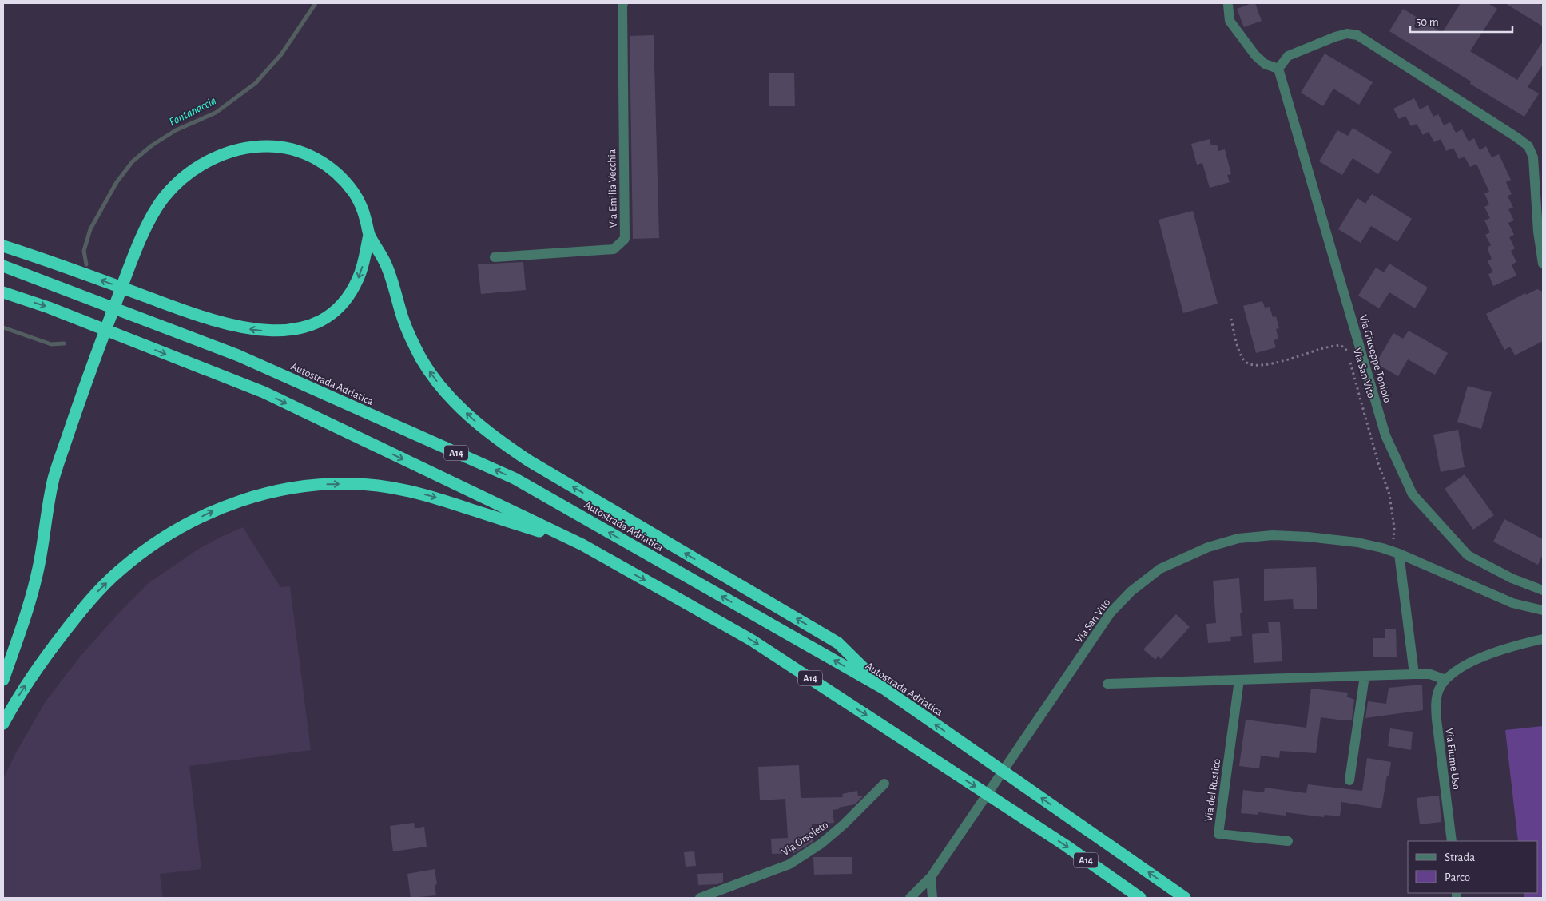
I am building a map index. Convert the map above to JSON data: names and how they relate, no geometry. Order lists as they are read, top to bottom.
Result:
{
  "streets": {
    "highway": ["Autostrada Adriatica", "A14"],
    "street": [
      "Via Emilia Vecchia",
      "Via Giuseppe Toniolo",
      "Via San Vito",
      "Via Fiume Uso",
      "Via del Rustico",
      "Via Orsoleto"
    ]
  },
  "water": ["Fontanaccia"],
  "legend": ["Strada", "Parco"],
  "scale_bar": "50 m"
}
